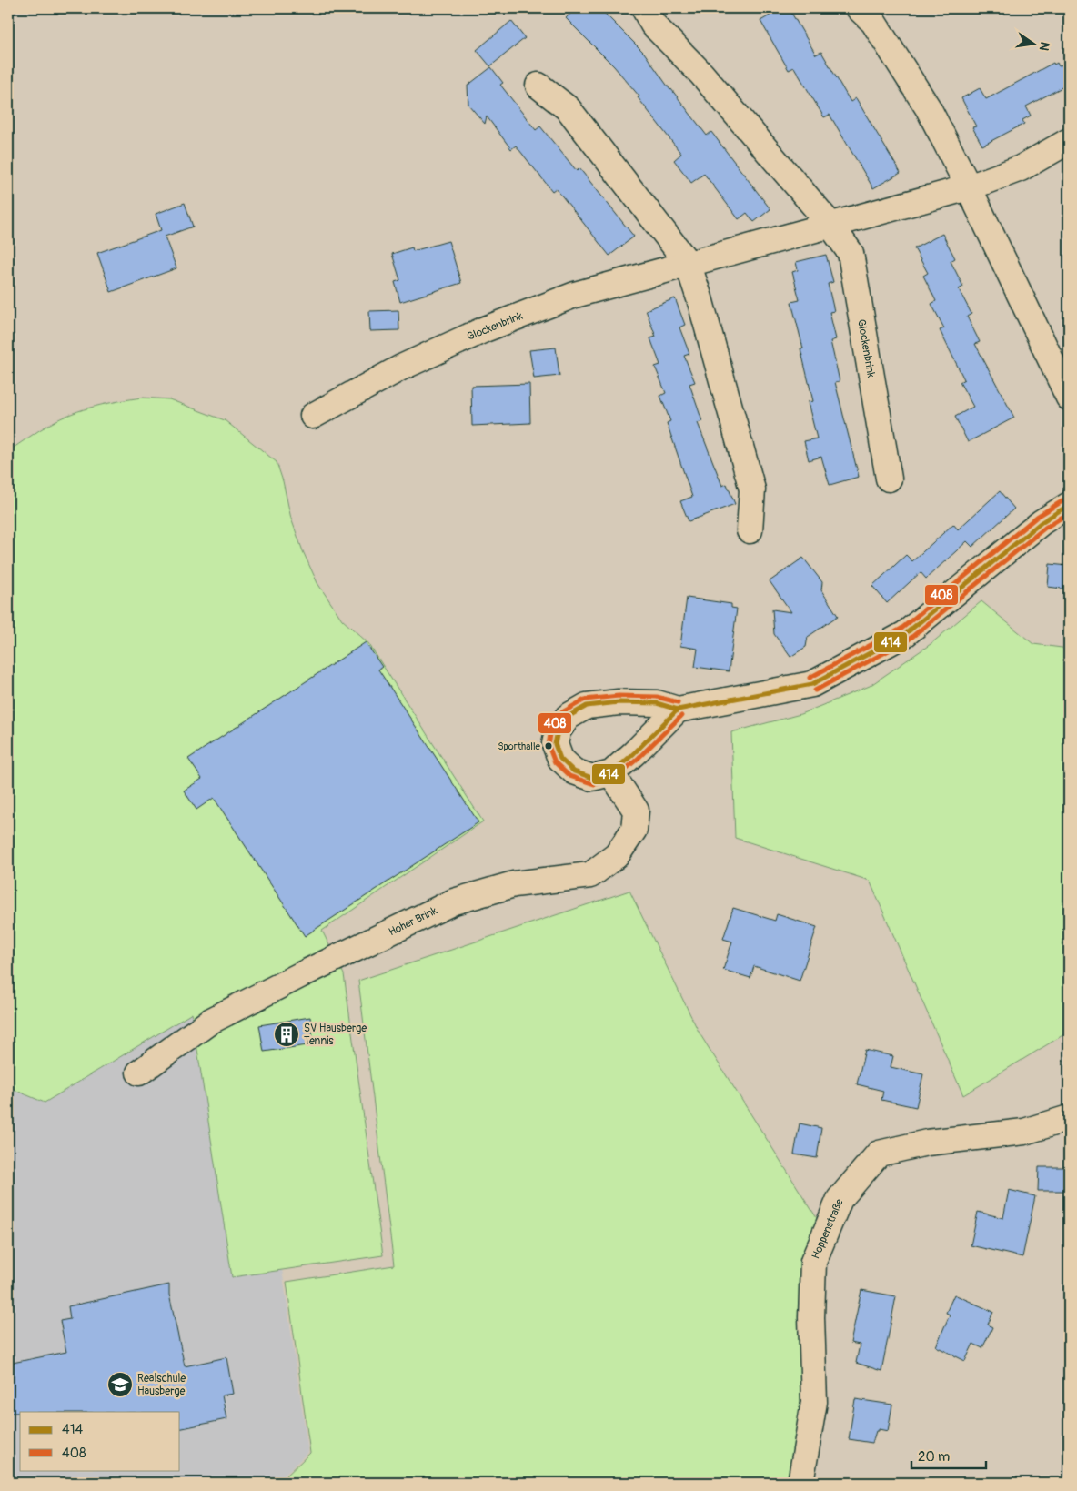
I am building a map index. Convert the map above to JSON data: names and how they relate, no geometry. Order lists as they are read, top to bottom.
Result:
{
  "streets": {
    "street": ["Glockenbrink", "Hoher Brink", "Hoppenstraße"]
  },
  "places": {
    "other": ["Sporthalle"],
    "building": ["SV Hausberge Tennis"],
    "school or university": ["Realschule Hausberge"]
  },
  "lines": ["transit line 408", "transit line 414"],
  "legend": ["414", "408"],
  "scale_bar": "20 m",
  "north": "right"
}
